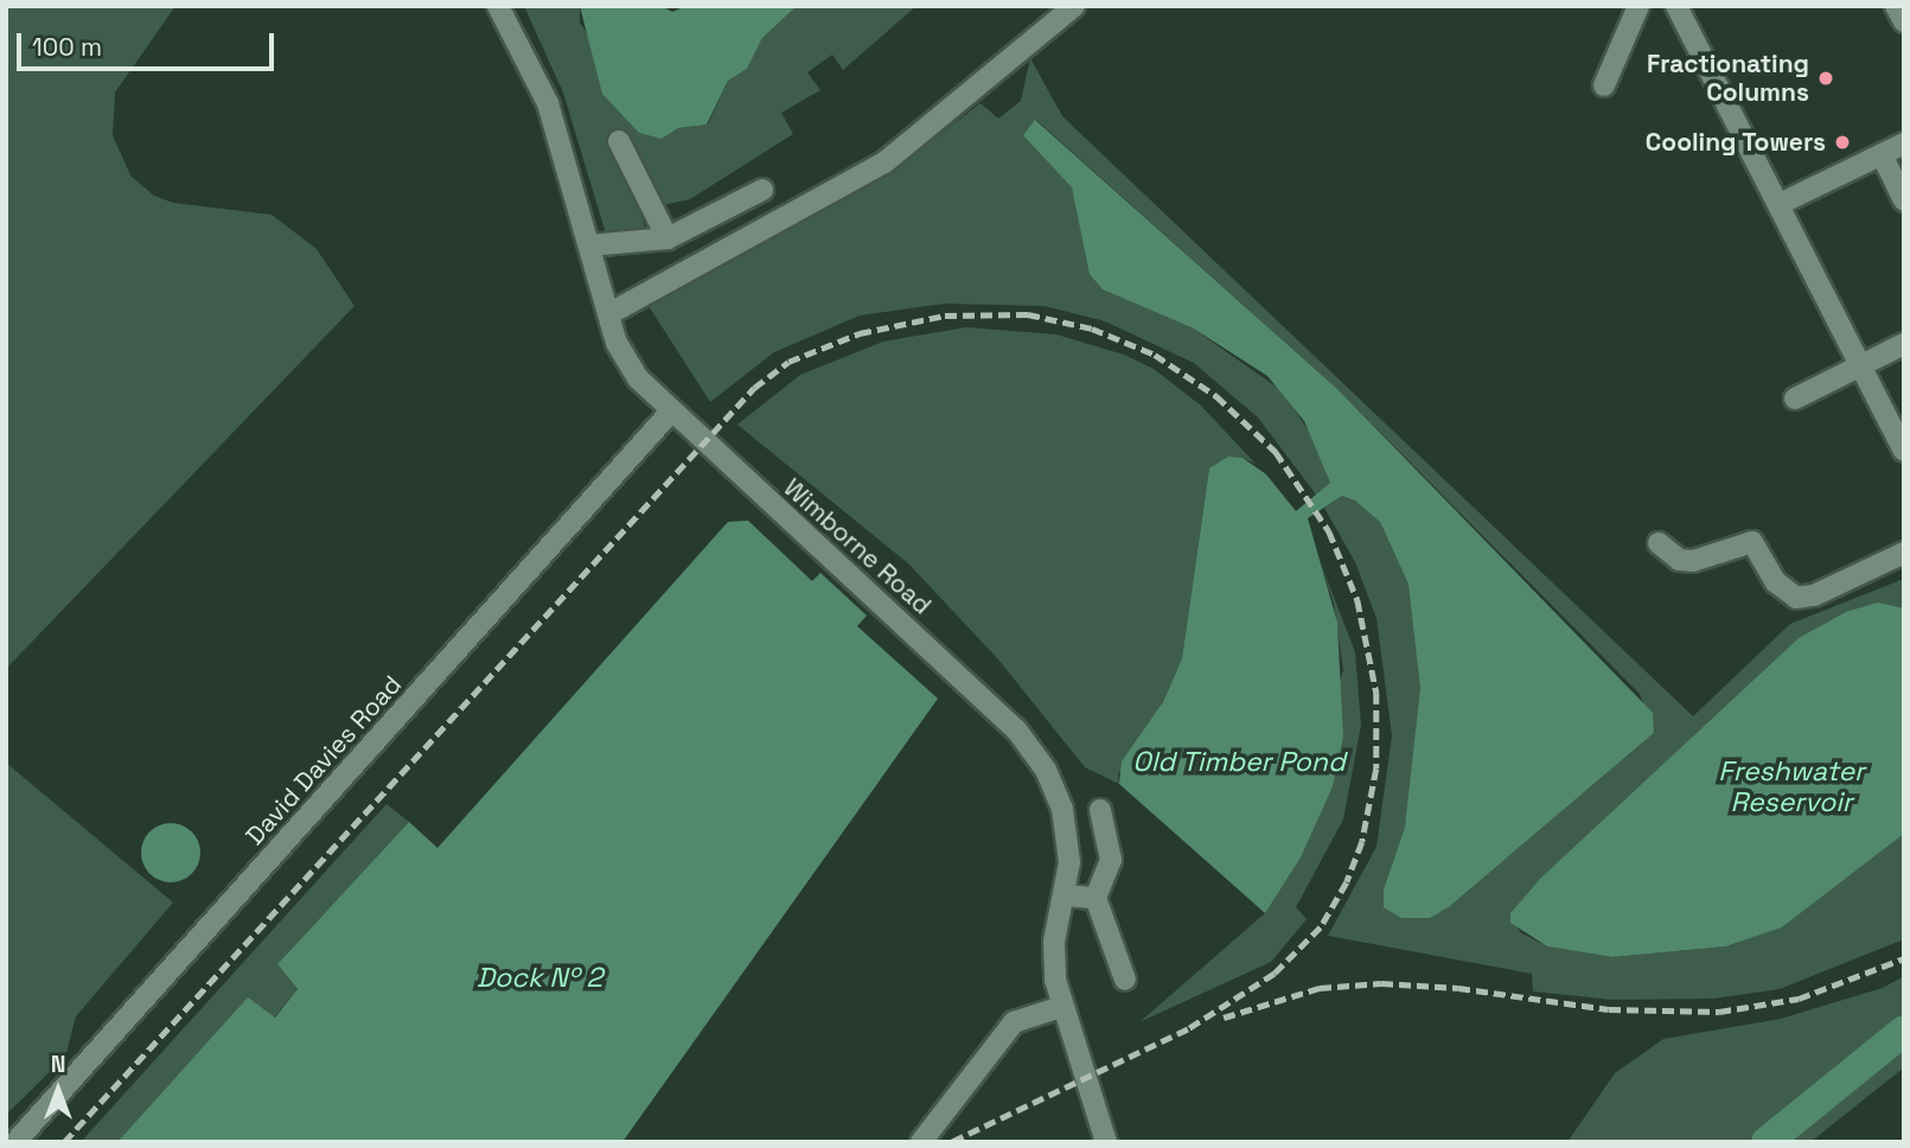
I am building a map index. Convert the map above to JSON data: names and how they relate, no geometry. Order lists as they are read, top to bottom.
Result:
{
  "streets": {
    "street": ["Wimborne Road", "David Davies Road"]
  },
  "crossings": [
    ["Wimborne Road", "David Davies Road"]
  ],
  "water": ["Old Timber Pond", "Freshwater Reservoir", "Dock Nº 2"],
  "places": ["Fractionating Columns", "Cooling Towers"],
  "scale_bar": "100 m",
  "north": "top"
}
